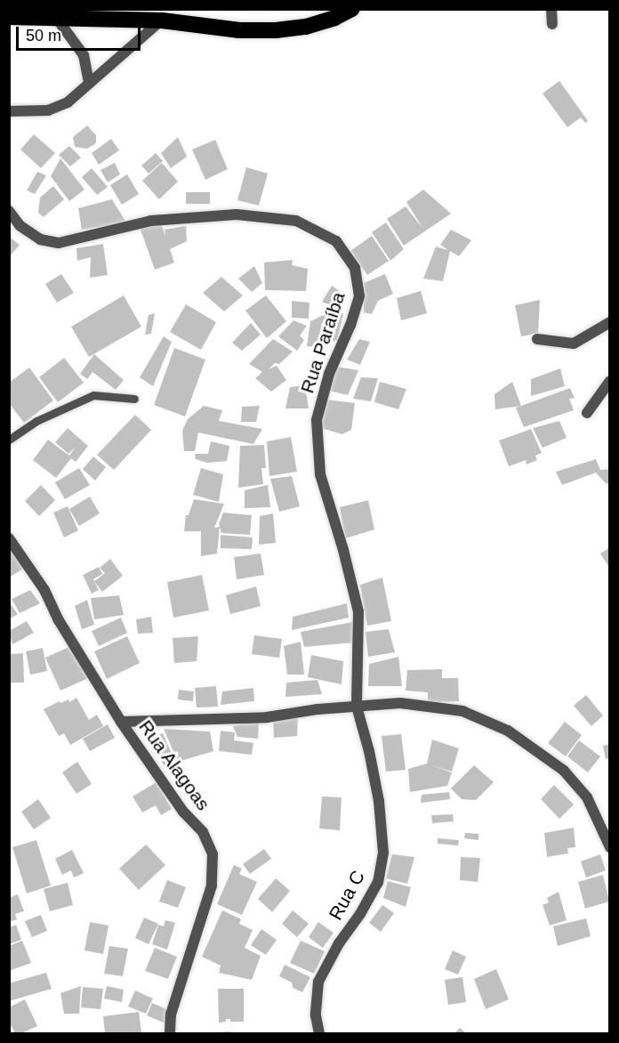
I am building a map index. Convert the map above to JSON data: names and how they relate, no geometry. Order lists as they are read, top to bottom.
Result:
{
  "streets": {
    "street": ["Rua Paraíba", "Rua Alagoas", "Rua C"]
  },
  "crossings": [
    ["Rua Paraíba", "Rua C"]
  ],
  "scale_bar": "50 m"
}
